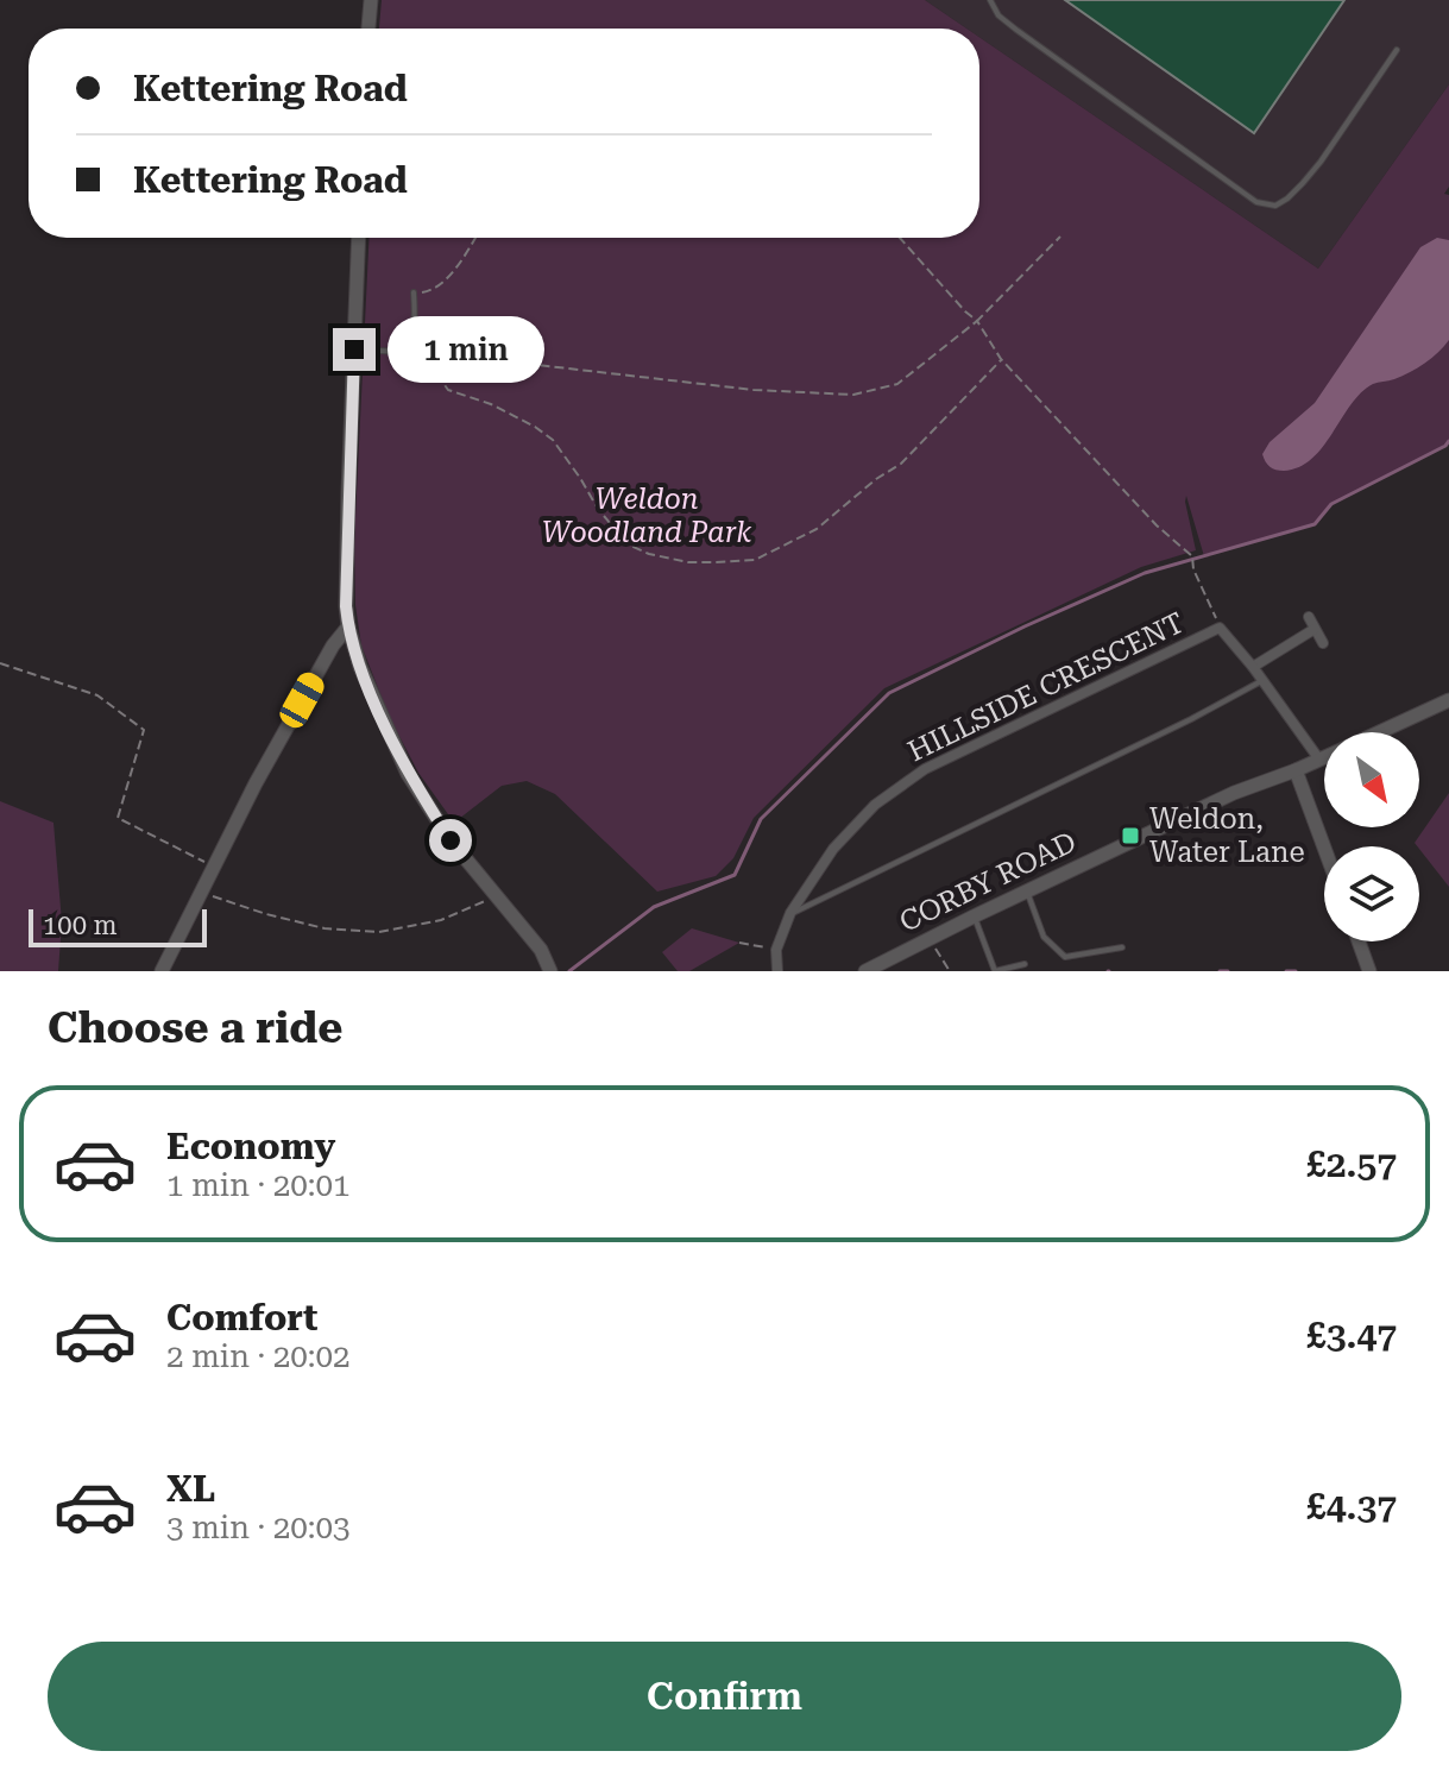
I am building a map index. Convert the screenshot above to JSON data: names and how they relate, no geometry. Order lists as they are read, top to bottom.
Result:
{
  "streets": {
    "street": ["HILLSIDE CRESCENT", "CORBY ROAD"]
  },
  "crossings": [
    ["HILLSIDE CRESCENT", "CORBY ROAD"]
  ],
  "parks": ["Weldon Woodland Park"],
  "places": {
    "transit": ["Weldon, Water Lane"]
  },
  "scale_bar": "100 m",
  "north": "bottom right",
  "page": {
    "banner": ["Kettering Road", "Kettering Road"],
    "bubble": "1 min",
    "scale": "100 m",
    "heading": "Choose a ride",
    "list": [
      {
        "name": "Economy",
        "note": "1 min · 20:01",
        "value": "£2.57"
      },
      {
        "name": "Comfort",
        "note": "2 min · 20:02",
        "value": "£3.47"
      },
      {
        "name": "XL",
        "note": "3 min · 20:03",
        "value": "£4.37"
      }
    ],
    "buttons": "Confirm"
  }
}
